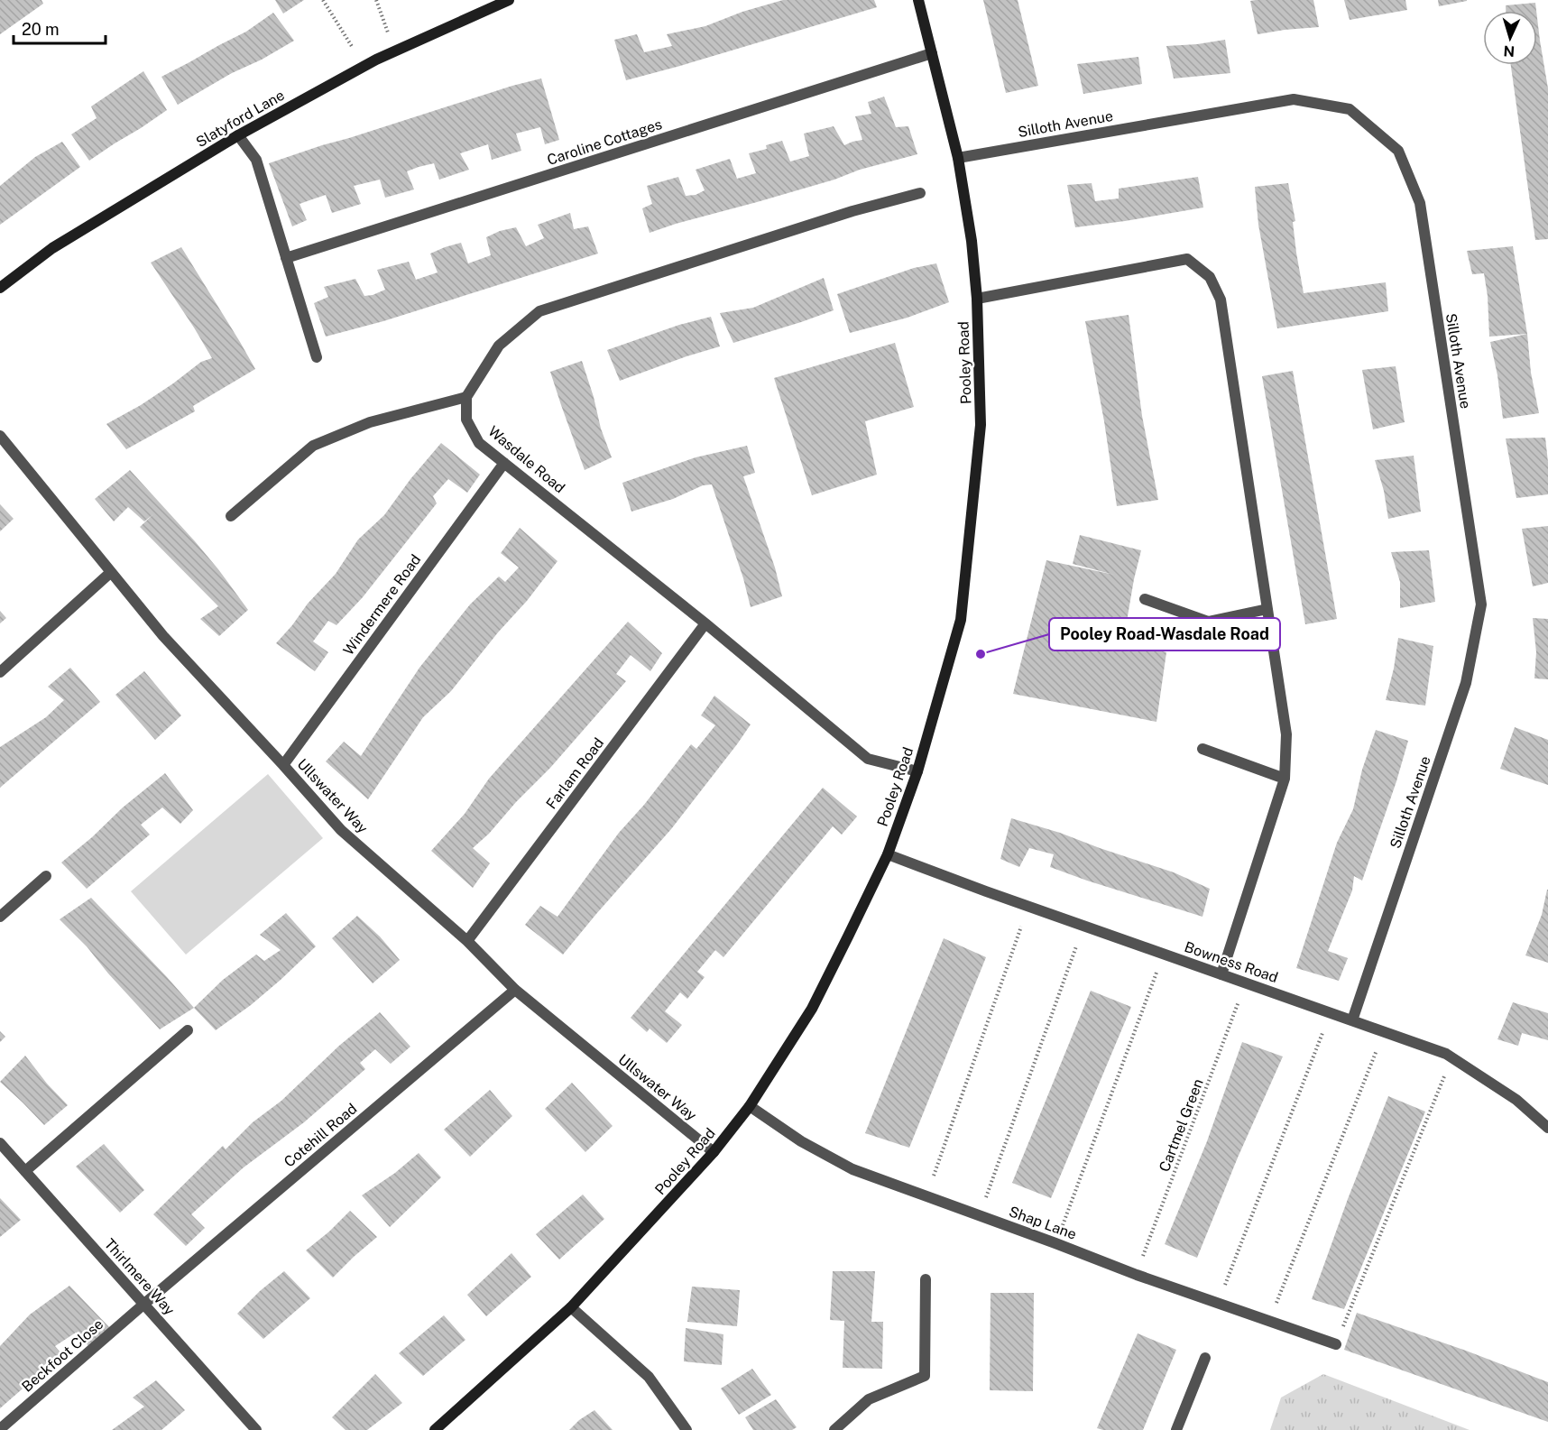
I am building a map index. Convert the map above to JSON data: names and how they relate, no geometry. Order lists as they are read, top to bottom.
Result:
{
  "streets": {
    "street": [
      "Slatyford Lane",
      "Silloth Avenue",
      "Caroline Cottages",
      "Pooley Road",
      "Wasdale Road",
      "Windermere Road",
      "Farlam Road",
      "Ullswater Way",
      "Bowness Road",
      "Cotehill Road",
      "Shap Lane",
      "Thirlmere Way",
      "Beckfoot Close"
    ],
    "path": ["Cartmel Green"]
  },
  "crossings": [
    ["Silloth Avenue", "Pooley Road"],
    ["Silloth Avenue", "Bowness Road"],
    ["Caroline Cottages", "Pooley Road"],
    ["Pooley Road", "Wasdale Road"],
    ["Pooley Road", "Ullswater Way"],
    ["Pooley Road", "Bowness Road"],
    ["Pooley Road", "Shap Lane"],
    ["Wasdale Road", "Windermere Road"],
    ["Wasdale Road", "Farlam Road"],
    ["Windermere Road", "Ullswater Way"],
    ["Farlam Road", "Ullswater Way"],
    ["Ullswater Way", "Cotehill Road"],
    ["Bowness Road", "Cartmel Green"],
    ["Cartmel Green", "Shap Lane"],
    ["Cotehill Road", "Thirlmere Way"],
    ["Cotehill Road", "Beckfoot Close"],
    ["Thirlmere Way", "Beckfoot Close"]
  ],
  "places": ["Pooley Road-Wasdale Road"],
  "scale_bar": "20 m",
  "north": "bottom"
}
